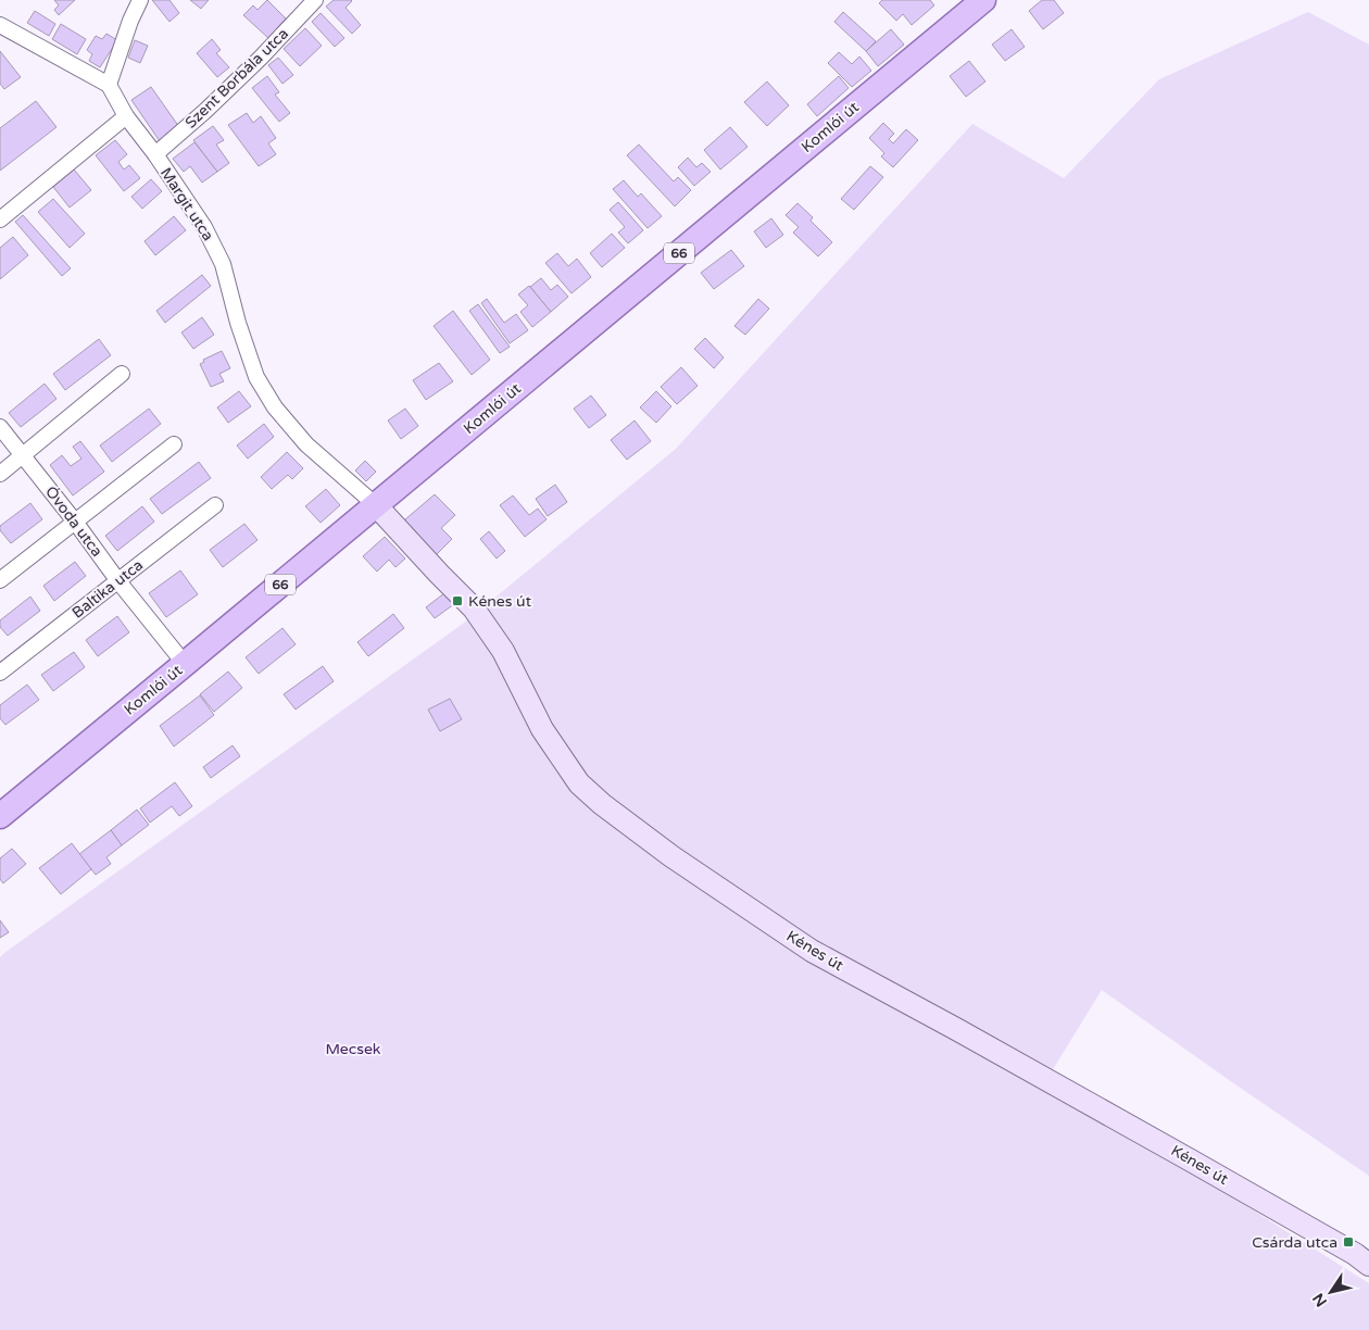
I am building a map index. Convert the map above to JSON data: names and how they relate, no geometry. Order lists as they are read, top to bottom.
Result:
{
  "streets": {
    "main road": ["Komlói út", "66"],
    "street": [
      "Szent Borbála utca",
      "Margit utca",
      "Óvoda utca",
      "Baltika utca",
      "Kénes út"
    ]
  },
  "crossings": [
    ["Szent Borbála utca", "Margit utca"],
    ["Komlói út", "Margit utca"],
    ["Komlói út", "Óvoda utca"],
    ["Komlói út", "Kénes út"],
    ["Margit utca", "Kénes út"],
    ["Óvoda utca", "Baltika utca"]
  ],
  "parks": ["Mecsek"],
  "places": {
    "transit": ["Kénes út", "Csárda utca"]
  },
  "north": "bottom left"
}
